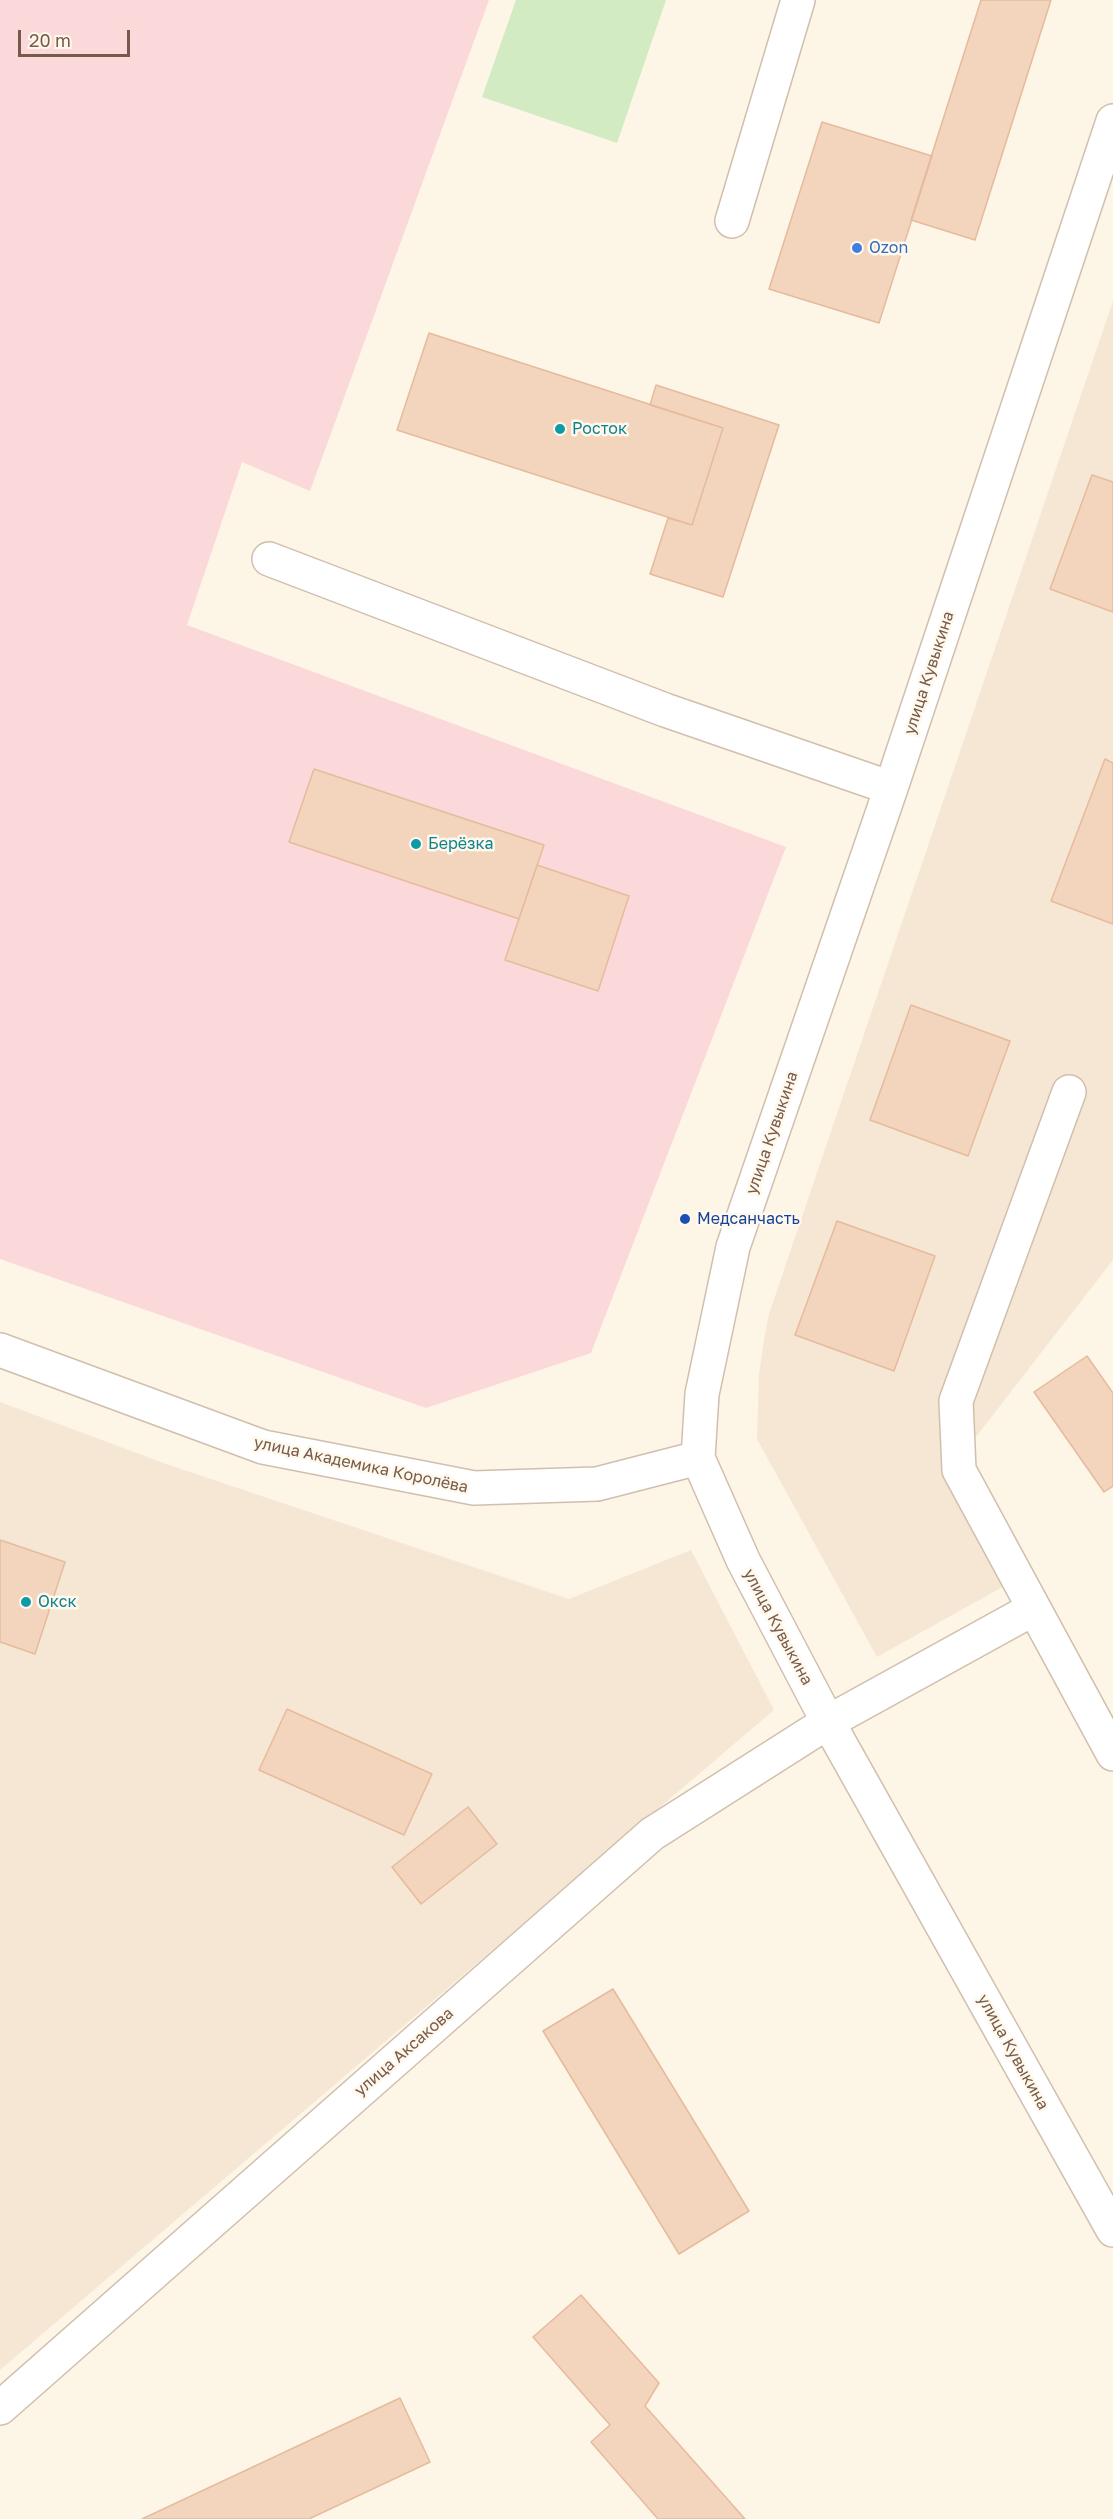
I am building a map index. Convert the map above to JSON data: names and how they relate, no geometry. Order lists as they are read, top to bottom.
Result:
{
  "streets": {
    "street": ["улица Кувыкина", "улица Академика Королёва", "улица Аксакова"]
  },
  "crossings": [
    ["улица Кувыкина", "улица Академика Королёва"],
    ["улица Кувыкина", "улица Аксакова"]
  ],
  "places": [
    "Ozon",
    "Росток",
    "Берёзка",
    "Медсанчасть",
    "Окск"
  ],
  "scale_bar": "20 m"
}
